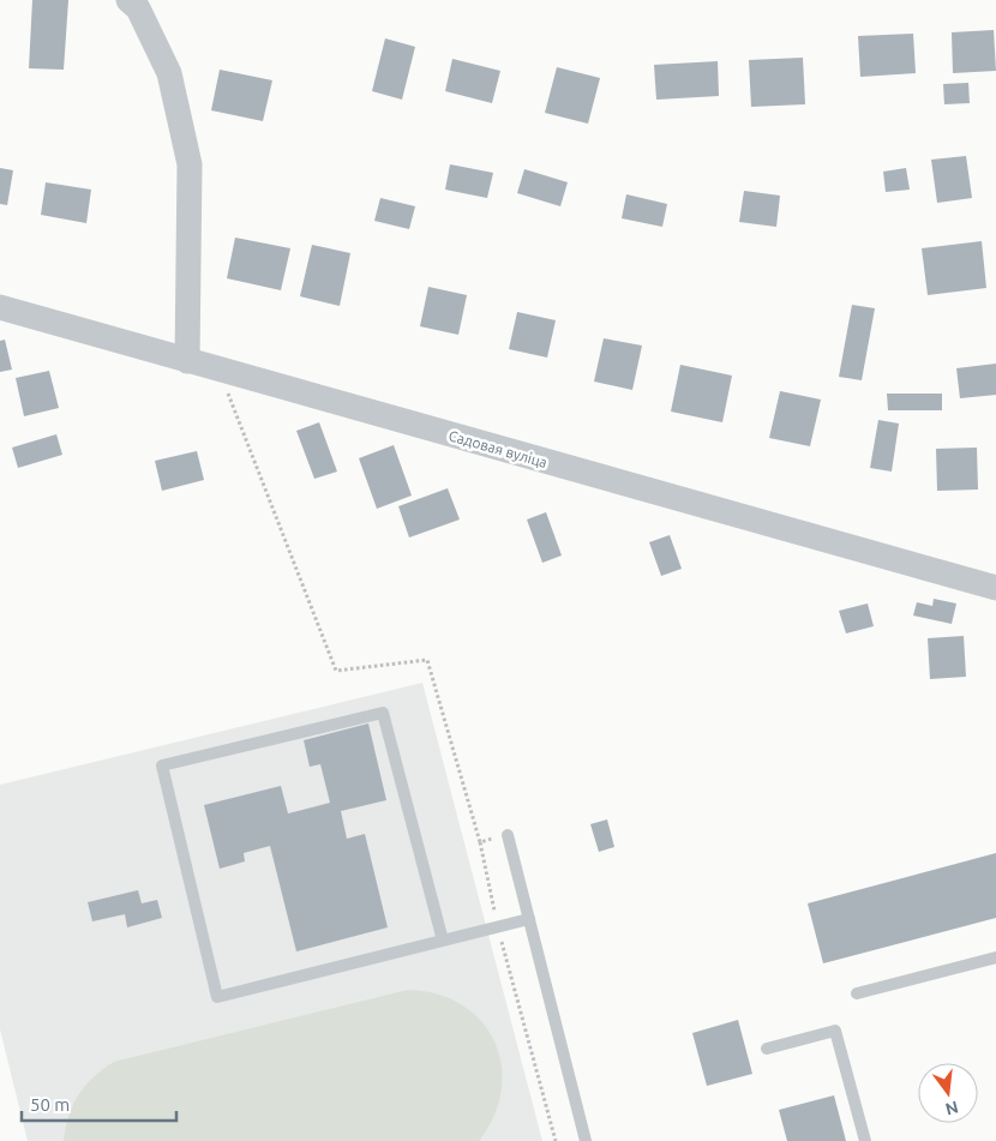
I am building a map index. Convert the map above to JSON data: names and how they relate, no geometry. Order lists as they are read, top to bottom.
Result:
{
  "streets": {
    "street": ["Садовая вуліца"]
  },
  "scale_bar": "50 m",
  "north": "bottom"
}
